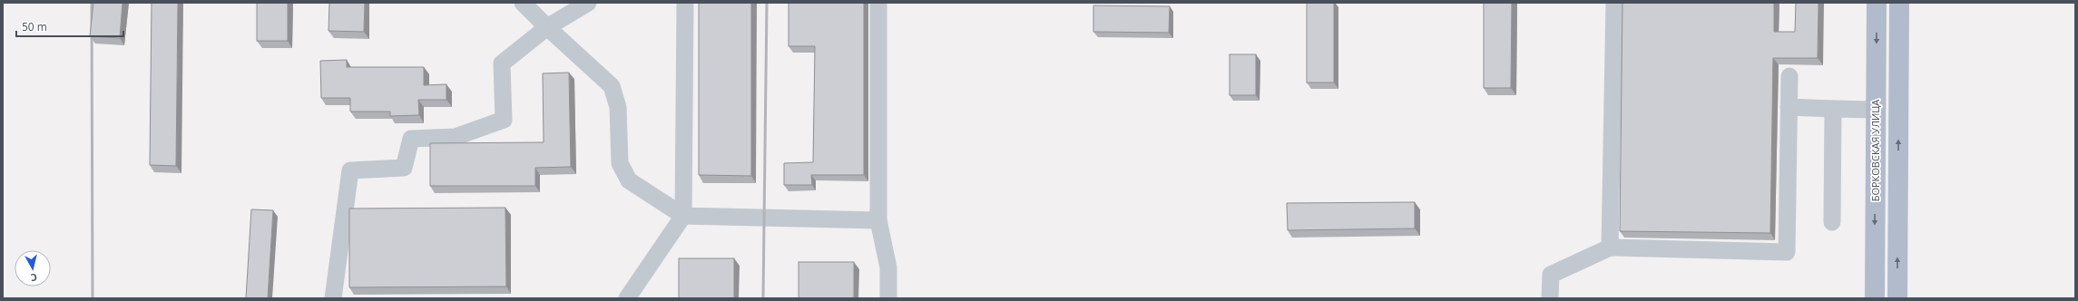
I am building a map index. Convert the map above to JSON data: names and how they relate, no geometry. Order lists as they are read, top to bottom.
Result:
{
  "streets": {
    "main road": ["БОРКОВСКАЯ УЛИЦА"]
  },
  "scale_bar": "50 m",
  "north": "bottom"
}
